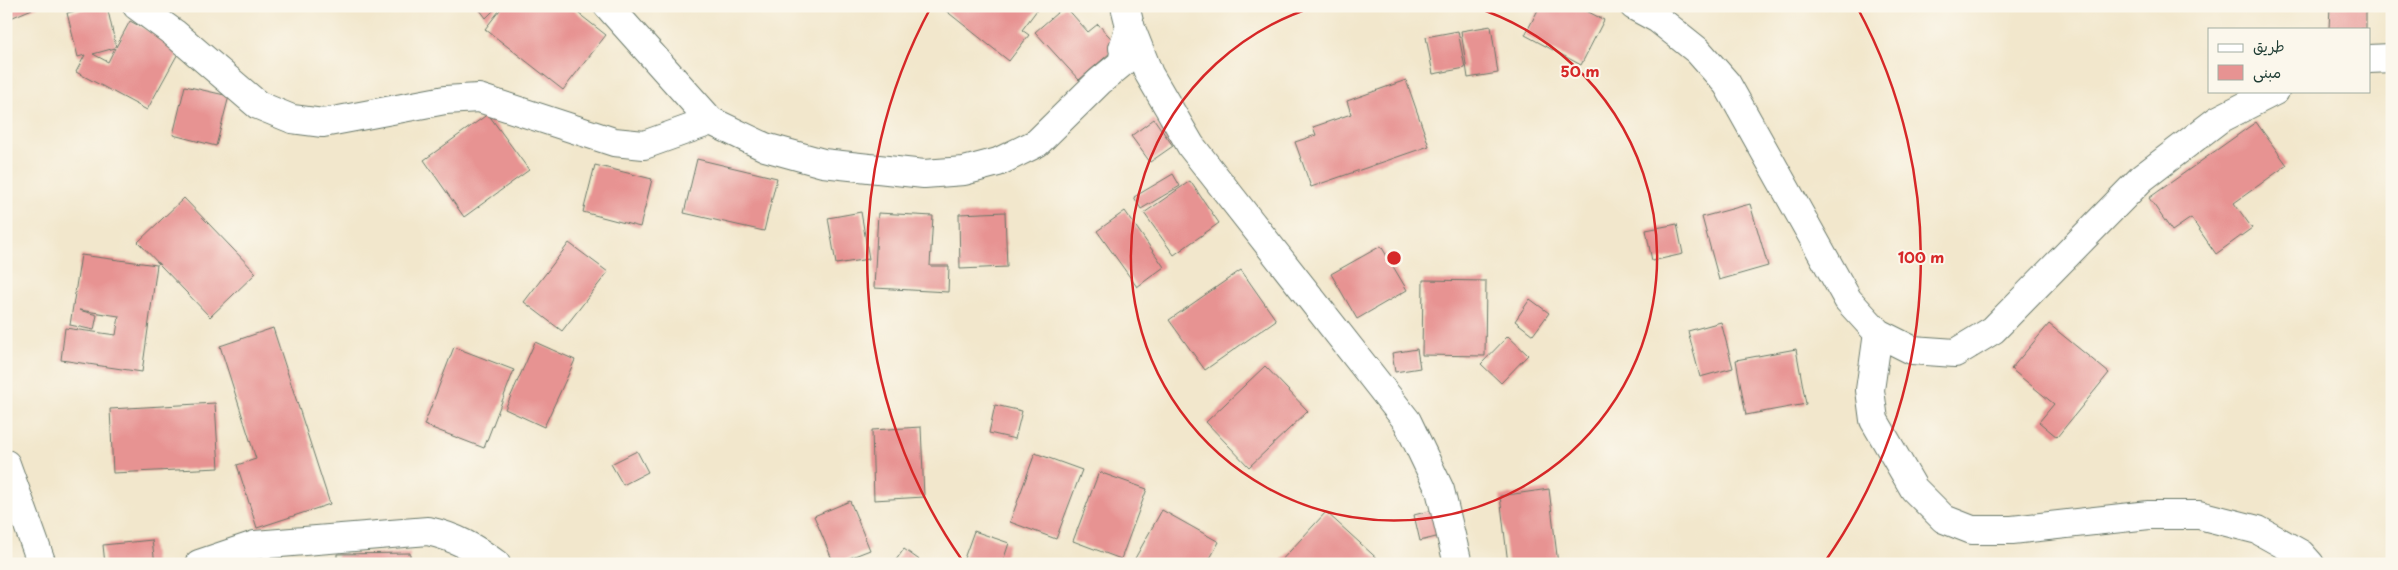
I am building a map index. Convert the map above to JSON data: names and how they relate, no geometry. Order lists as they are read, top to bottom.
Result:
{
  "legend": ["طريق", "مبنى"],
  "rings": ["50 m", "100 m"]
}
